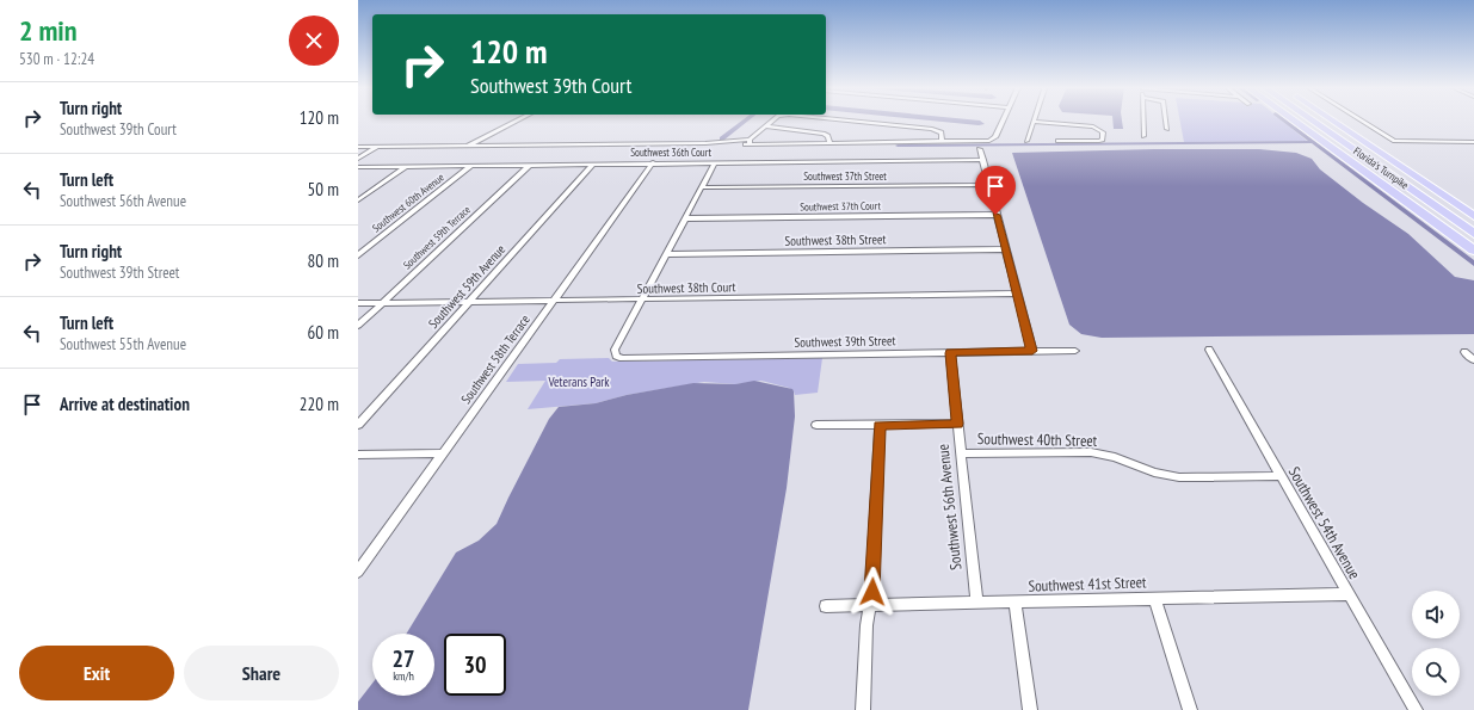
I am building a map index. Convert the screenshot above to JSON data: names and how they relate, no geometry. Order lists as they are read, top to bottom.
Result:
{
  "streets": {
    "highway": ["Florida's Turnpike"],
    "street": [
      "Southwest 36th Court",
      "Southwest 37th Street",
      "Southwest 60th Avenue",
      "Southwest 37th Court",
      "Southwest 59th Terrace",
      "Southwest 38th Street",
      "Southwest 59th Avenue",
      "Southwest 38th Court",
      "Southwest 39th Street",
      "Southwest 58th Terrace",
      "Southwest 40th Street",
      "Southwest 56th Avenue",
      "Southwest 54th Avenue",
      "Southwest 41st Street"
    ]
  },
  "crossings": [
    ["Southwest 36th Court", "Southwest 60th Avenue"],
    ["Southwest 36th Court", "Southwest 59th Terrace"],
    ["Southwest 36th Court", "Southwest 59th Avenue"],
    ["Southwest 36th Court", "Southwest 58th Terrace"],
    ["Southwest 59th Terrace", "Southwest 38th Court"],
    ["Southwest 59th Avenue", "Southwest 38th Court"],
    ["Southwest 38th Court", "Southwest 39th Street"],
    ["Southwest 38th Court", "Southwest 58th Terrace"],
    ["Southwest 39th Street", "Southwest 56th Avenue"],
    ["Southwest 40th Street", "Southwest 56th Avenue"],
    ["Southwest 40th Street", "Southwest 54th Avenue"],
    ["Southwest 56th Avenue", "Southwest 41st Street"],
    ["Southwest 54th Avenue", "Southwest 41st Street"]
  ],
  "parks": ["Veterans Park"],
  "page": {
    "heading": ["2 min", "530 m · 12:24"],
    "turn": ["120 m", "Southwest 39th Court"],
    "list": [
      {
        "name": "Turn right",
        "note": "Southwest 39th Court",
        "value": "120 m"
      },
      {
        "name": "Turn left",
        "note": "Southwest 56th Avenue",
        "value": "50 m"
      },
      {
        "name": "Turn right",
        "note": "Southwest 39th Street",
        "value": "80 m"
      },
      {
        "name": "Turn left",
        "note": "Southwest 55th Avenue",
        "value": "60 m"
      },
      {
        "name": "Arrive at destination",
        "value": "220 m"
      }
    ],
    "speed": "27 km/h",
    "limit": "30",
    "buttons": ["Exit", "Share"]
  }
}
